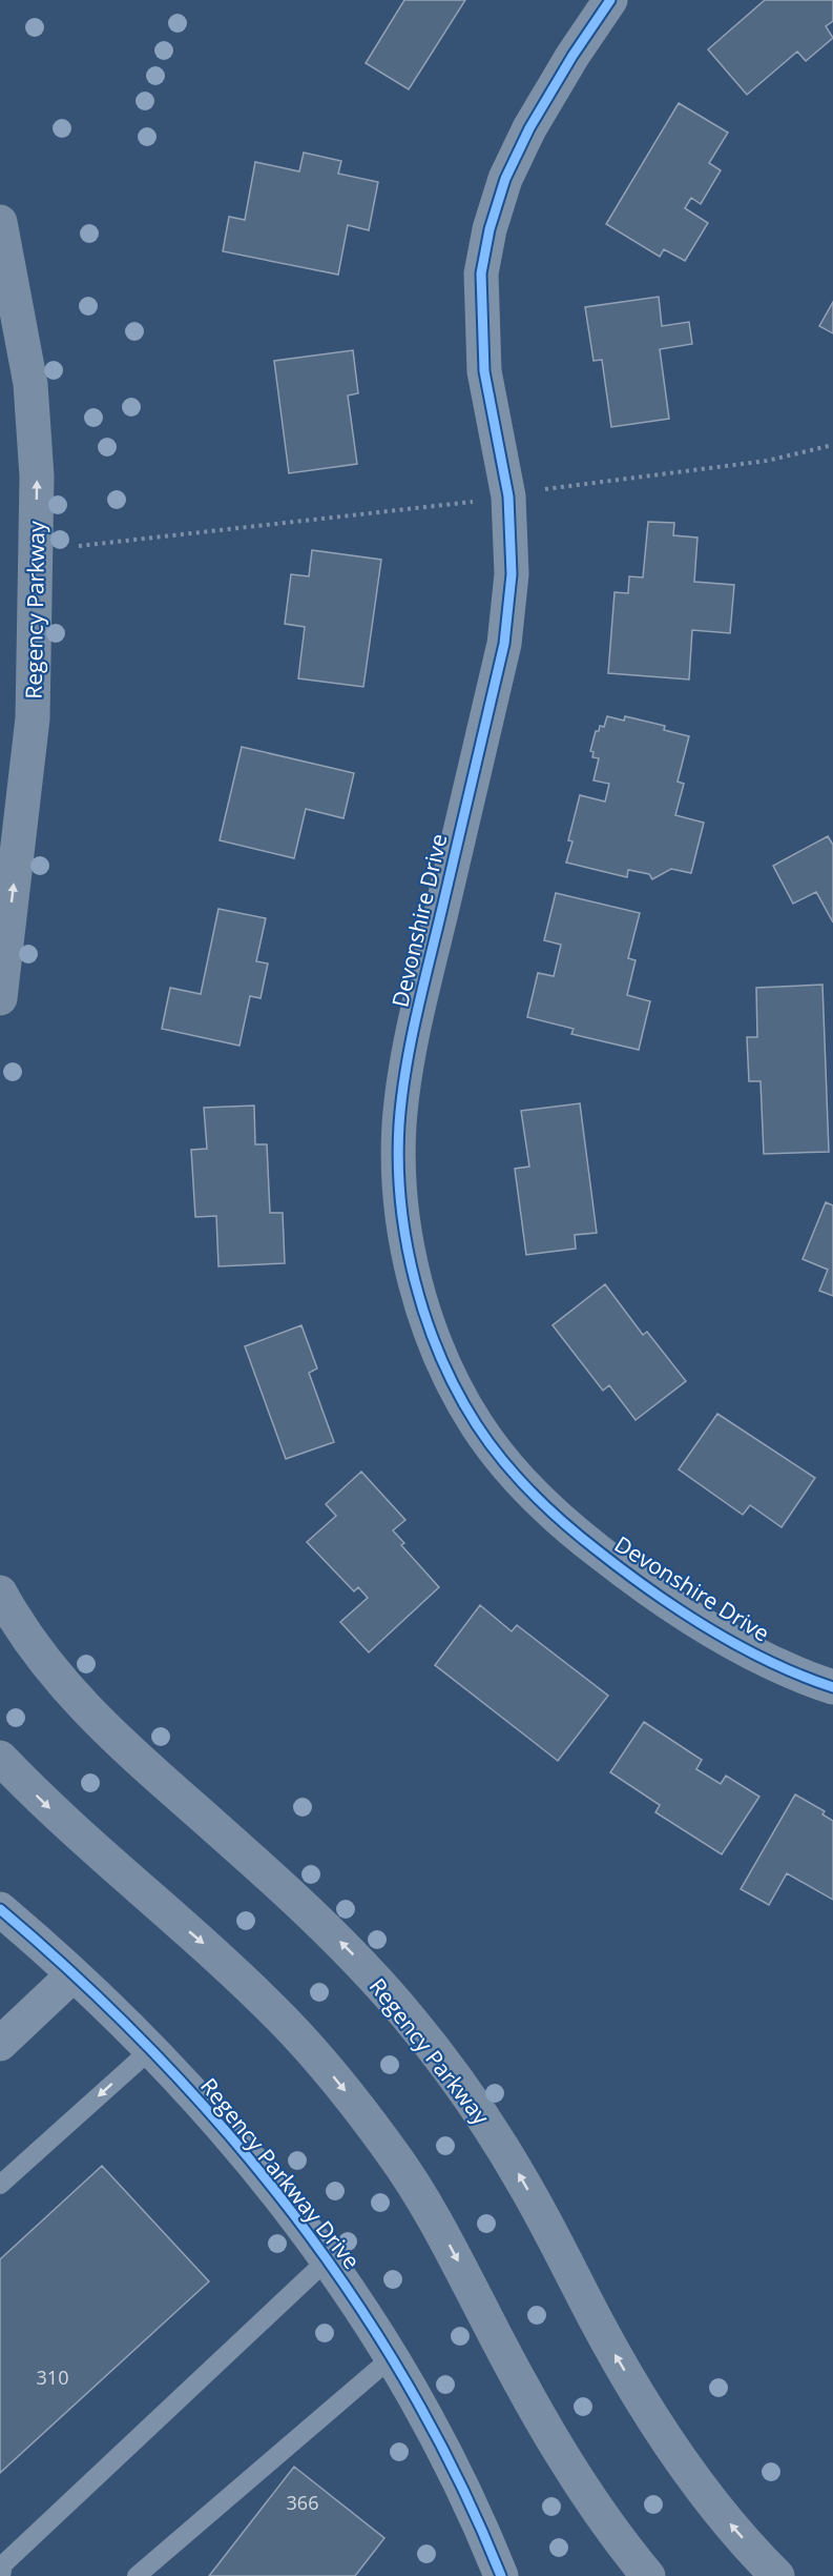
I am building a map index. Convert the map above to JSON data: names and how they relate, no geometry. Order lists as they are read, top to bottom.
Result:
{
  "streets": {
    "main road": ["Regency Parkway"],
    "street": ["Devonshire Drive", "Regency Parkway Drive"]
  },
  "house_numbers": ["310", "366"]
}
